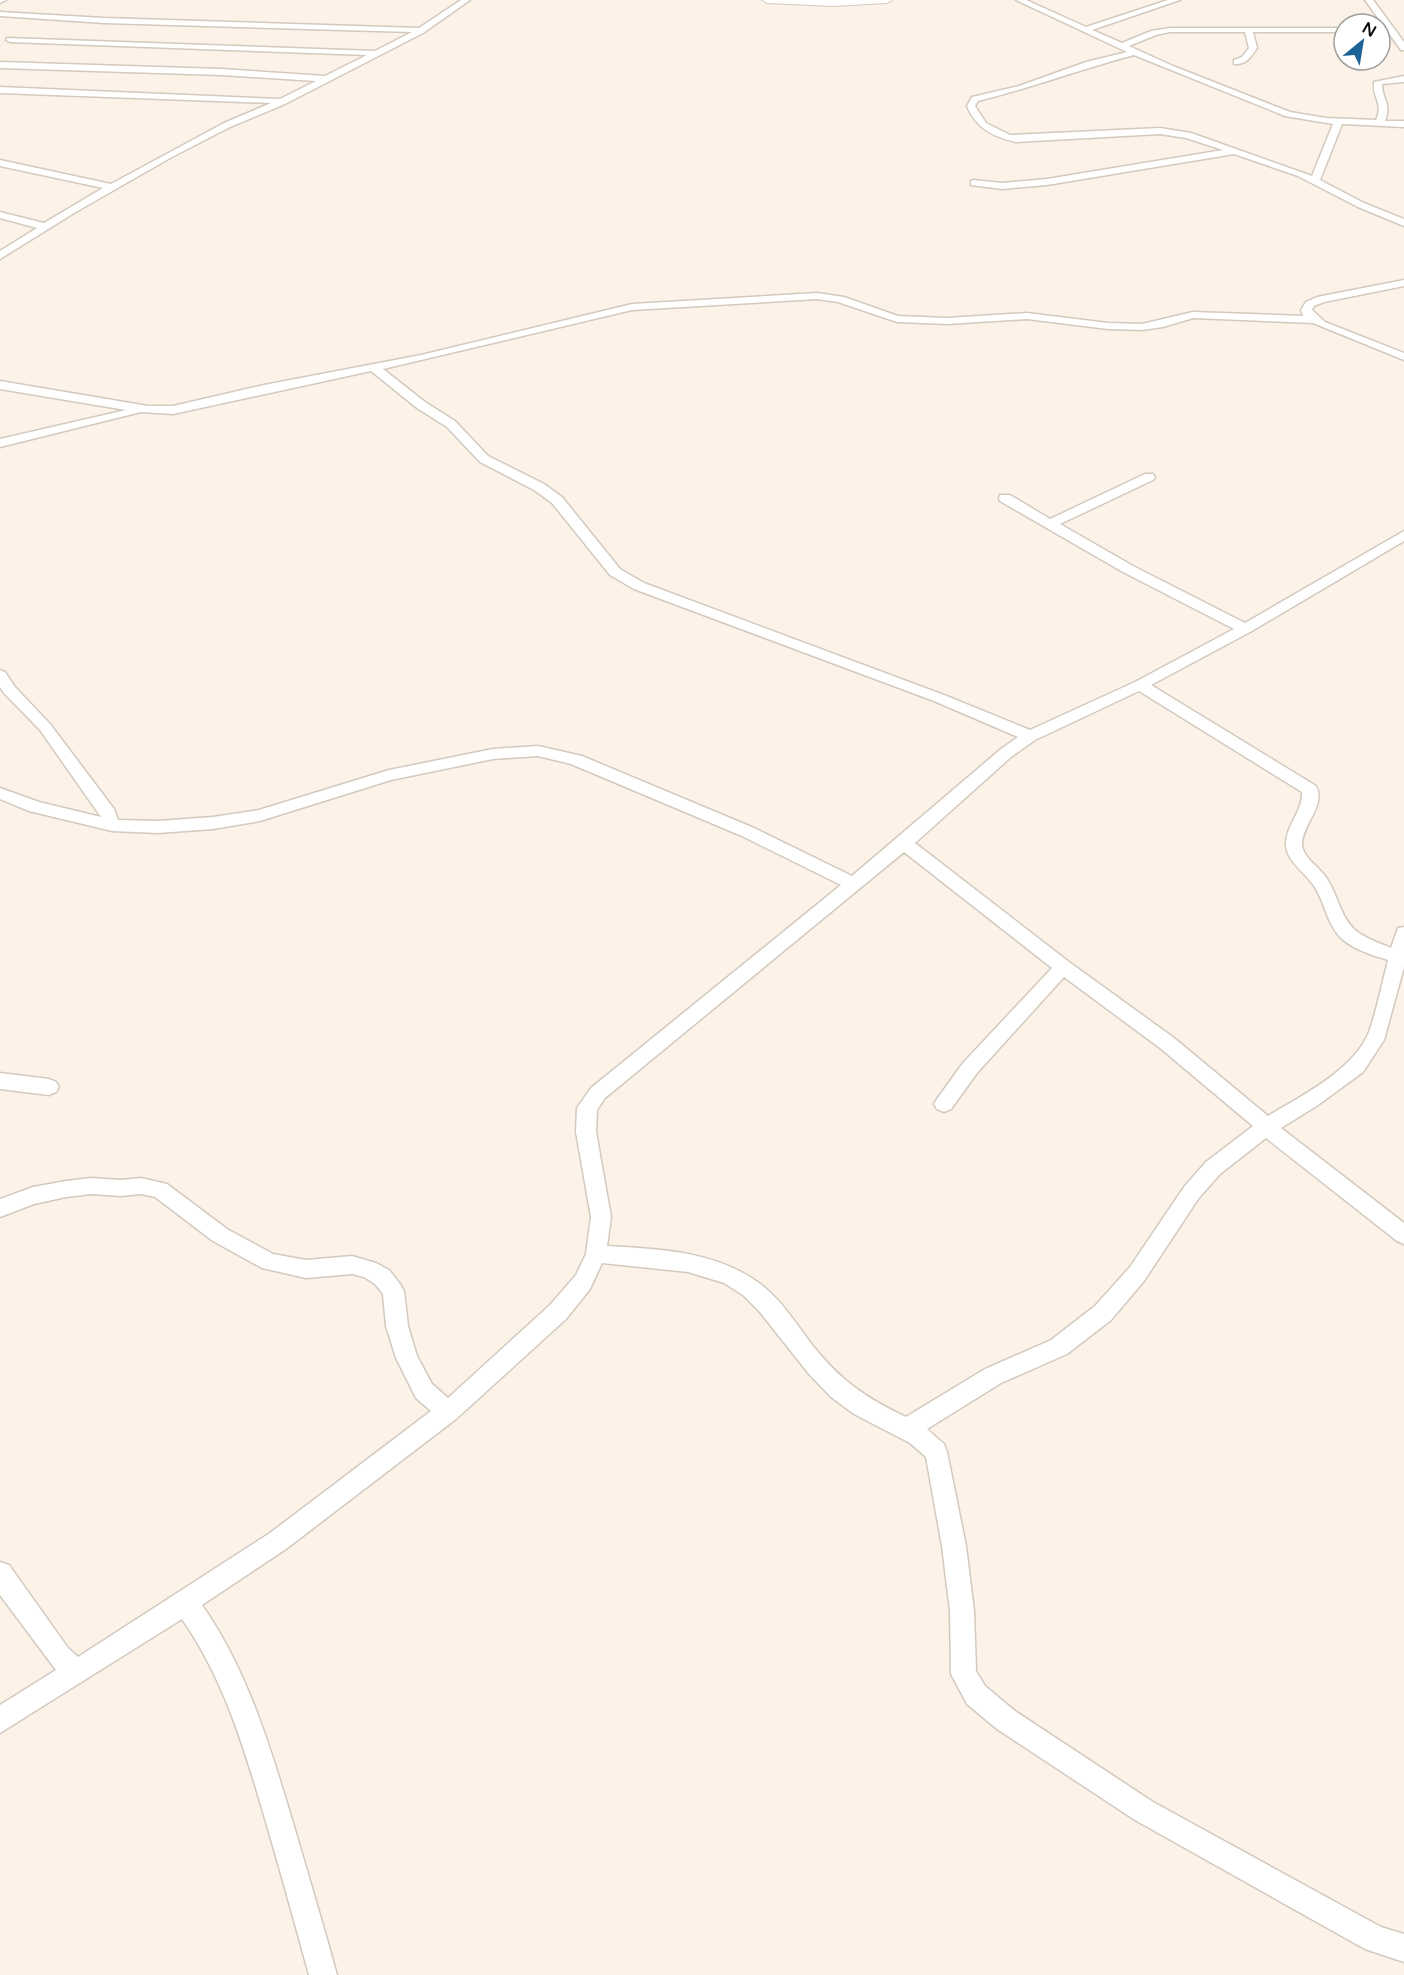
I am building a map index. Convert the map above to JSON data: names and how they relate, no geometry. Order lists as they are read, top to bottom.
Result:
{
  "north": "top right"
}
